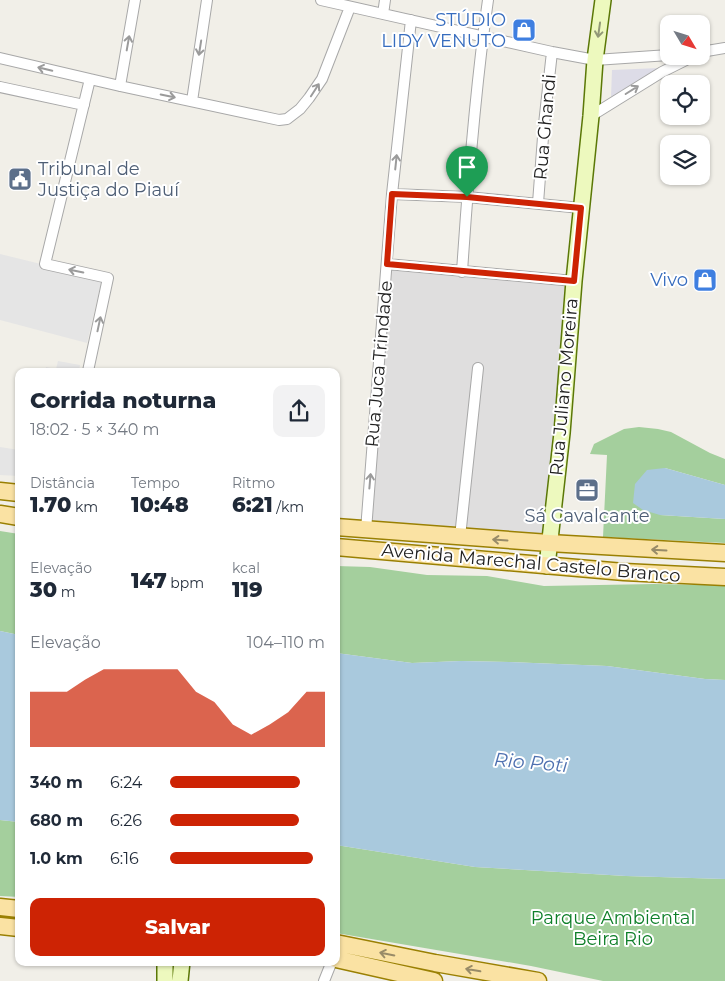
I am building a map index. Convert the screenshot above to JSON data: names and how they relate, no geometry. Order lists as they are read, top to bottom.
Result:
{
  "streets": {
    "main road": ["Avenida Marechal Castelo Branco"],
    "street": ["Rua Ghandi", "Rua Juca Trindade", "Rua Juliano Moreira"]
  },
  "crossings": [
    ["Rua Juca Trindade", "Avenida Marechal Castelo Branco"],
    ["Rua Juliano Moreira", "Avenida Marechal Castelo Branco"]
  ],
  "water": ["Rio Poti"],
  "parks": ["Parque Ambiental Beira Rio"],
  "places": {
    "shop": ["STÚDIO LIDY VENUTO", "Vivo"],
    "public building": ["Tribunal de Justiça do Piauí"],
    "office": ["Sá Cavalcante"]
  },
  "north": "bottom right",
  "page": {
    "heading": ["Corrida noturna", "18:02 · 5 × 340 m"],
    "stats": [
      ["Distância", "1.70 km"],
      ["Tempo", "10:48"],
      ["Ritmo", "6:21 /km"],
      ["Elevação", "30 m"],
      ["147 bpm"],
      ["kcal", "119"]
    ],
    "chart": ["Elevação", "104–110 m"],
    "list": [
      {
        "name": "340 m",
        "note": "6:24"
      },
      {
        "name": "680 m",
        "note": "6:26"
      },
      {
        "name": "1.0 km",
        "note": "6:16"
      }
    ],
    "buttons": "Salvar"
  }
}
